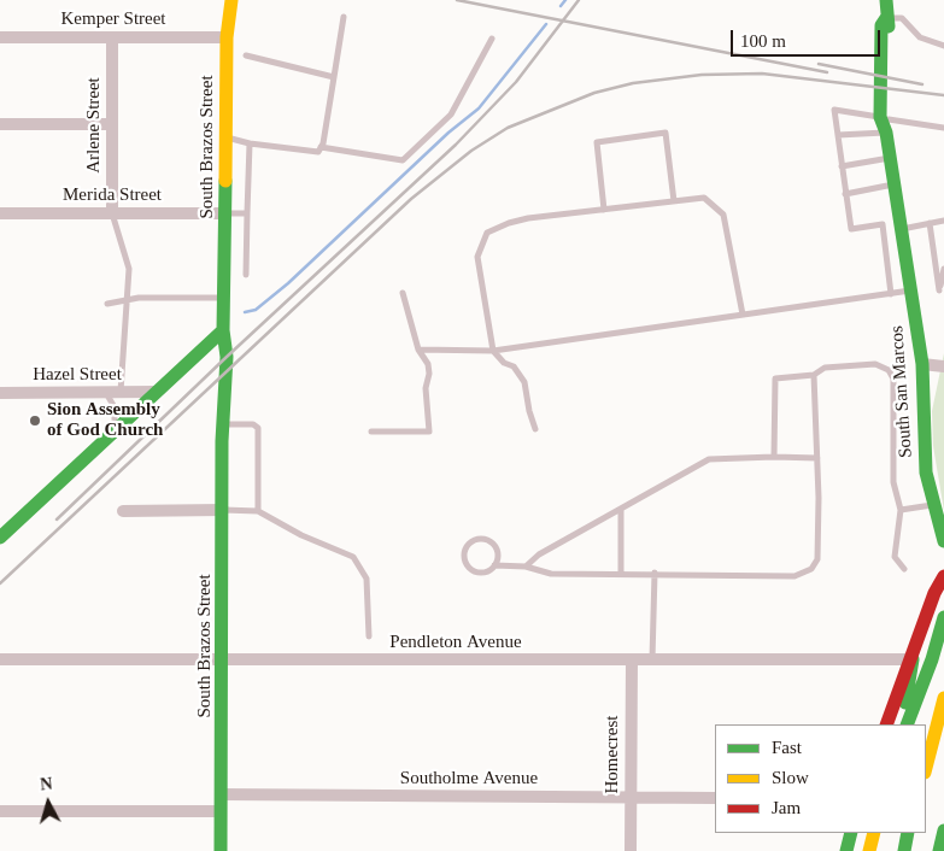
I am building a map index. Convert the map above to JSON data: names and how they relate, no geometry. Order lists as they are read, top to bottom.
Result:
{
  "streets": {
    "main road": ["South Brazos Street", "South San Marcos"],
    "street": [
      "Kemper Street",
      "Arlene Street",
      "Merida Street",
      "Hazel Street",
      "Pendleton Avenue",
      "Homecrest",
      "Southolme Avenue"
    ]
  },
  "crossings": [
    ["Kemper Street", "Arlene Street"],
    ["Kemper Street", "South Brazos Street"],
    ["Arlene Street", "Merida Street"],
    ["South Brazos Street", "Merida Street"],
    ["South Brazos Street", "Pendleton Avenue"],
    ["South Brazos Street", "Southolme Avenue"],
    ["Pendleton Avenue", "Homecrest"],
    ["Homecrest", "Southolme Avenue"]
  ],
  "places": ["Sion Assembly of God Church"],
  "legend": ["Fast", "Slow", "Jam"],
  "scale_bar": "100 m",
  "north": "top"
}
